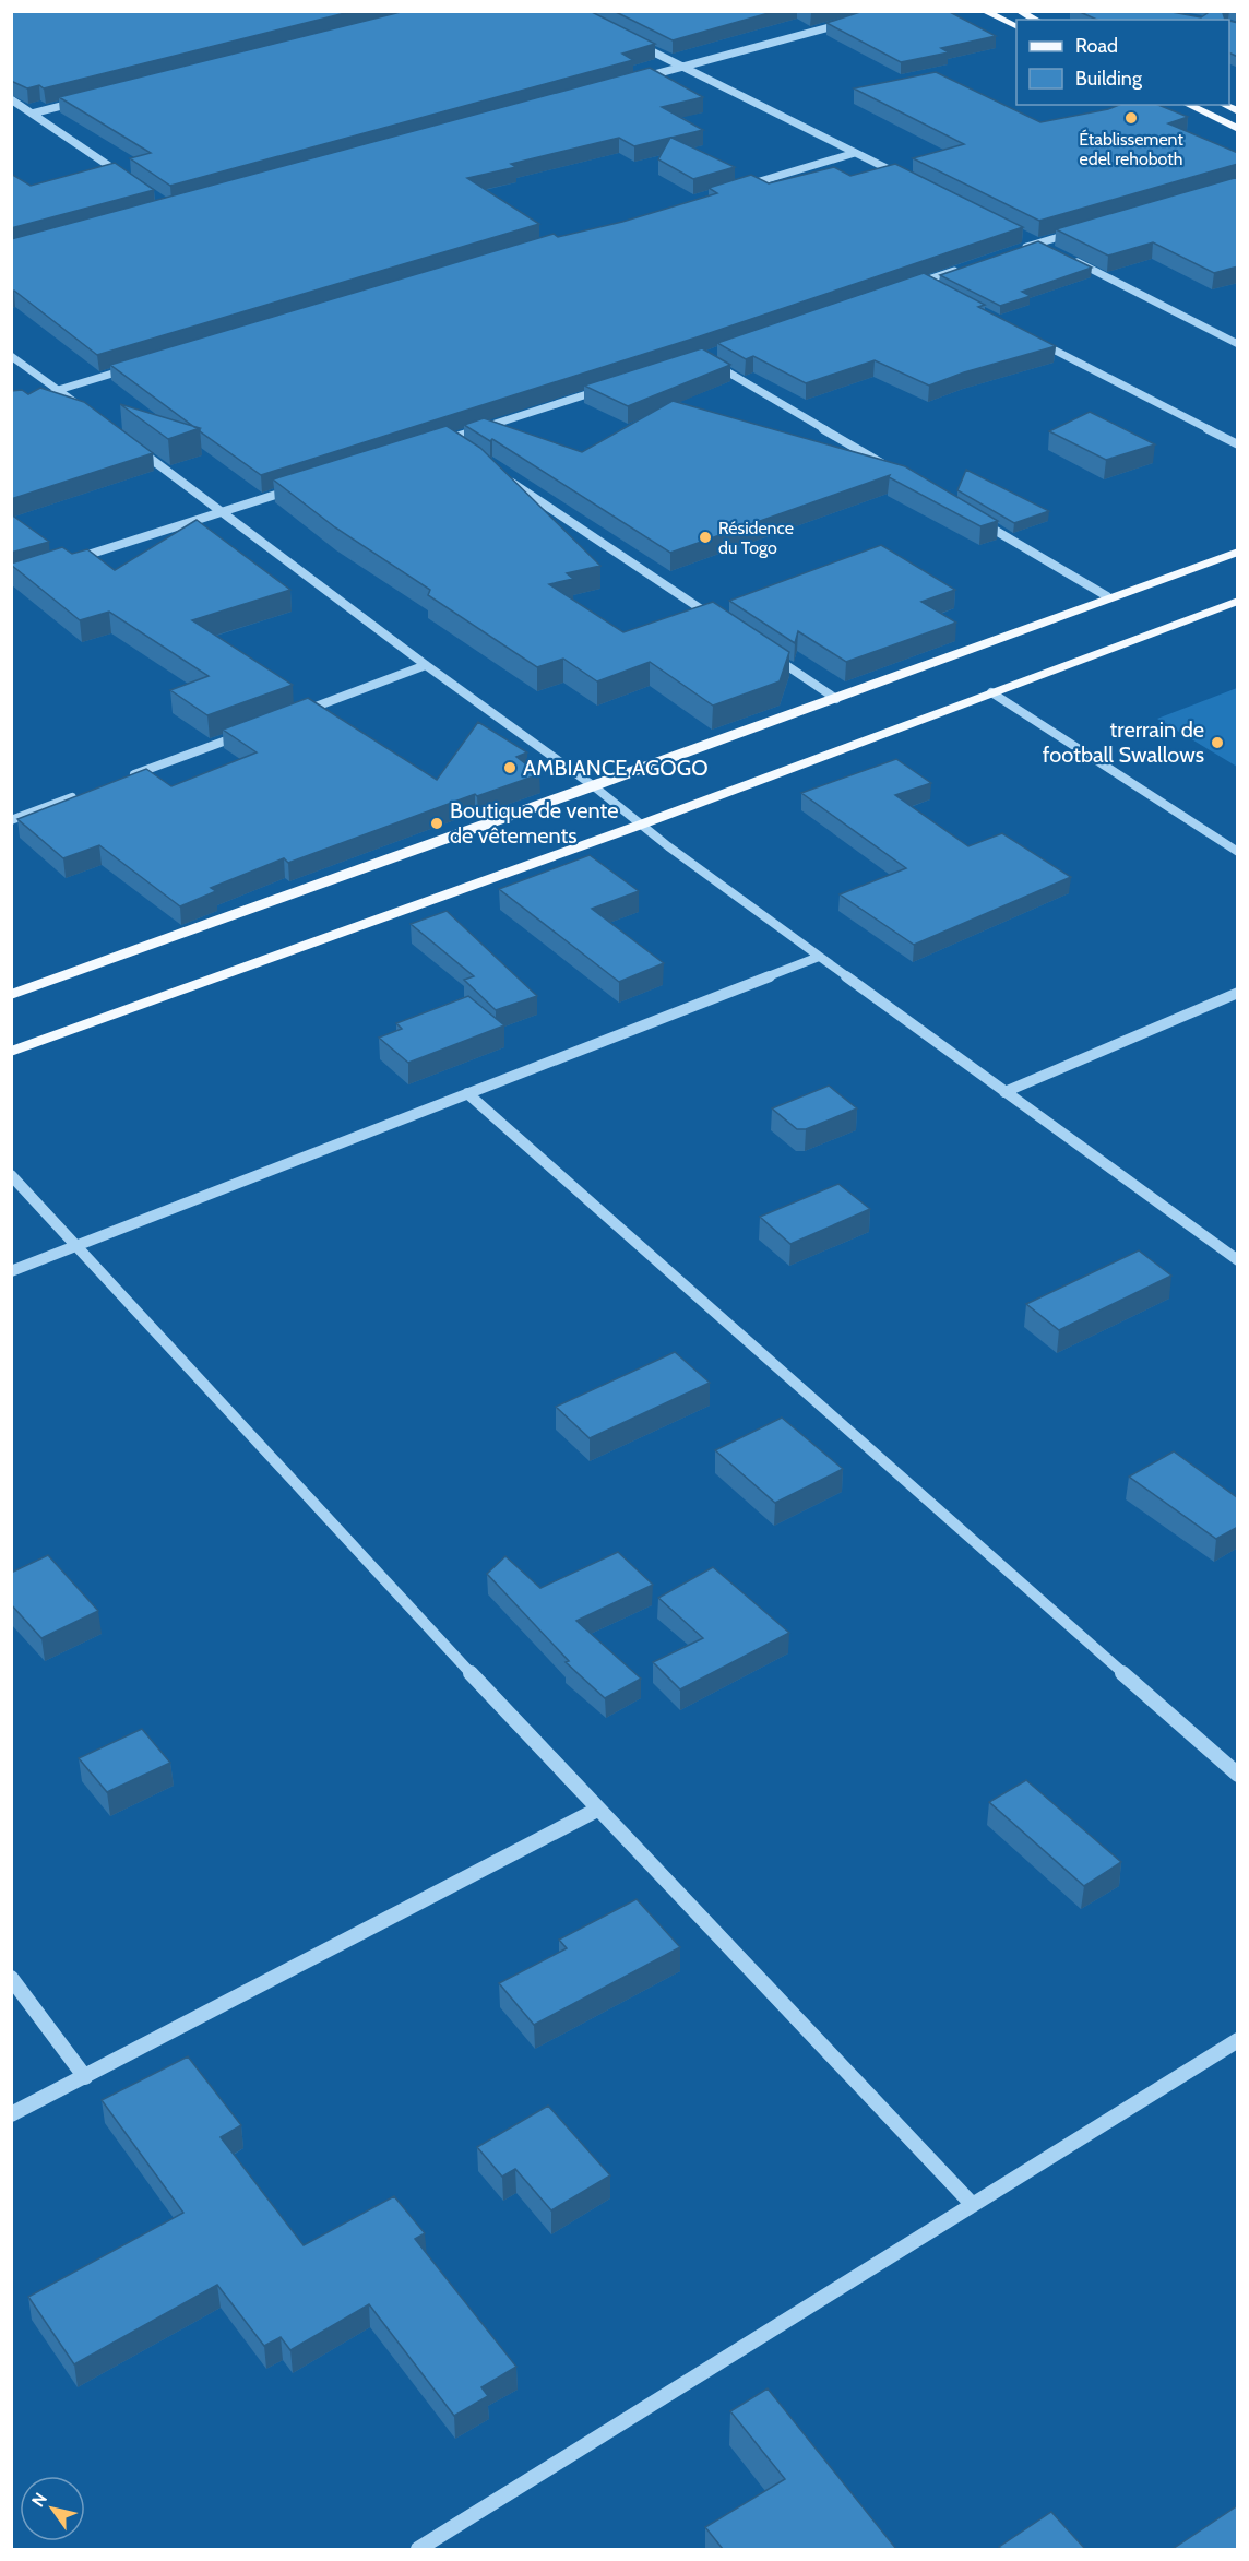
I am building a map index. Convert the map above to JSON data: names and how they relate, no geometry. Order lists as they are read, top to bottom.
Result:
{
  "places": [
    "Établissement edel rehoboth",
    "Résidence du Togo",
    "trerrain de football Swallows",
    "AMBIANCE AGOGO",
    "Boutique de vente de vêtements"
  ],
  "legend": ["Road", "Building"],
  "north": "top left"
}
